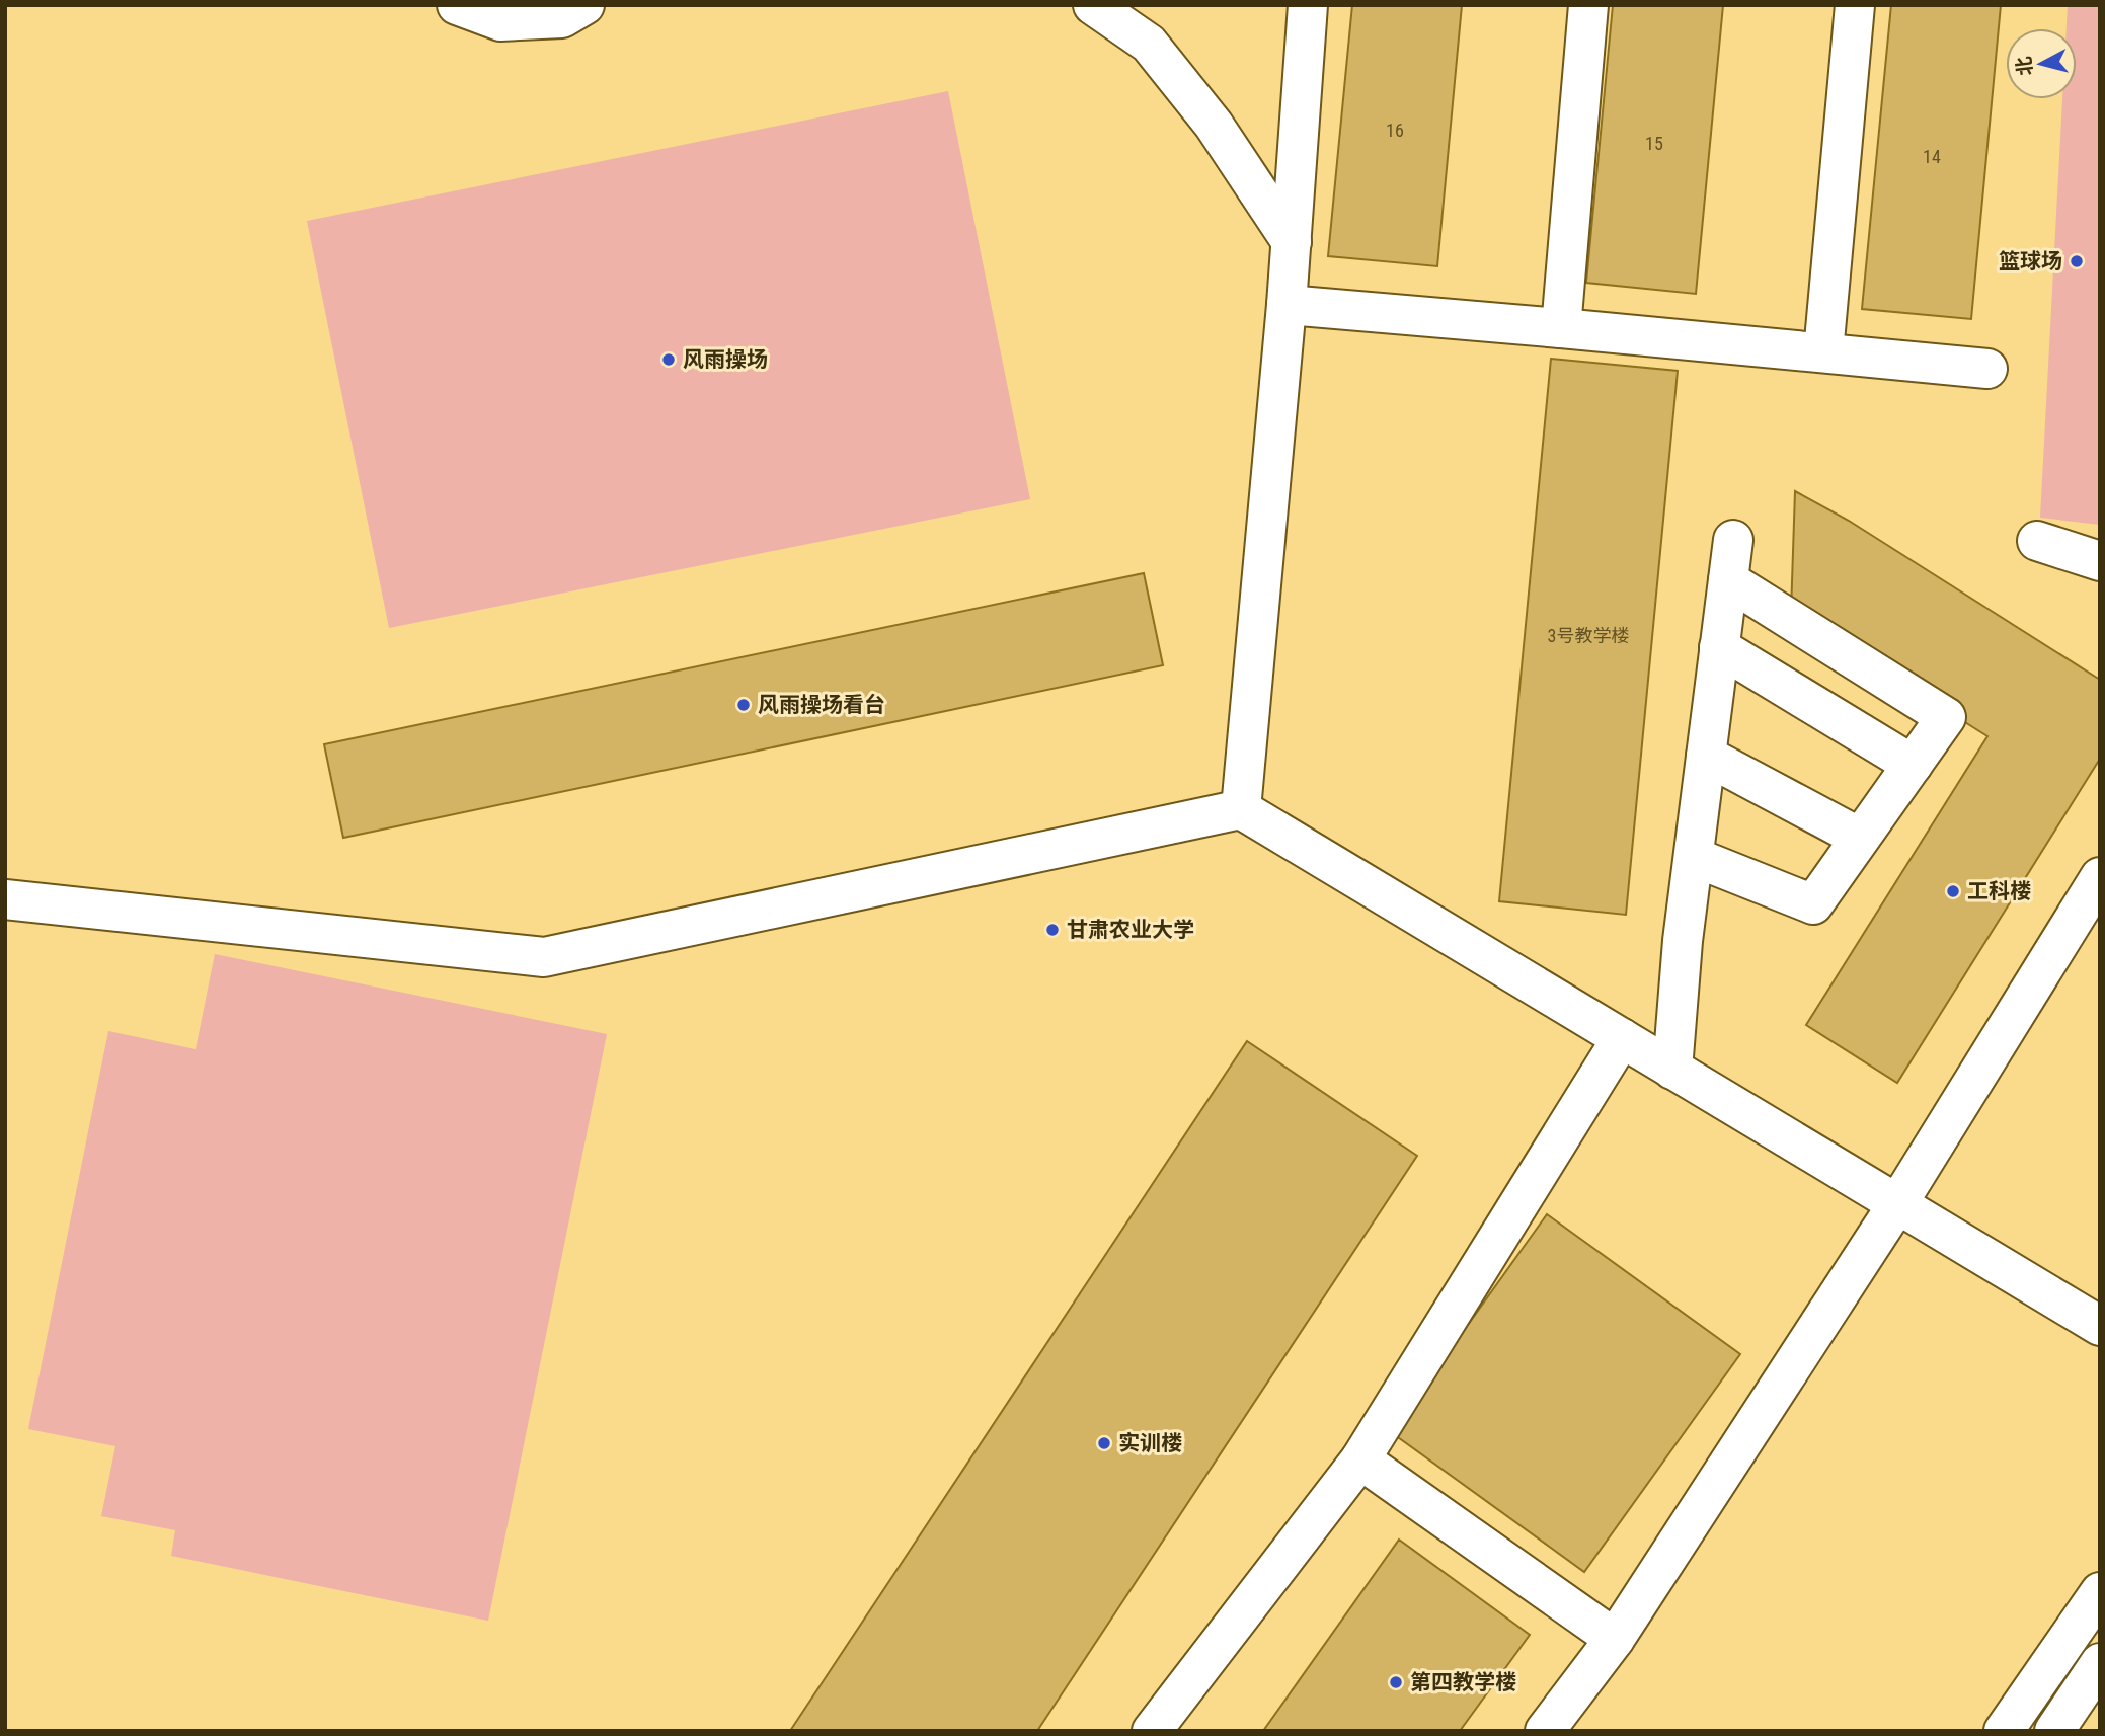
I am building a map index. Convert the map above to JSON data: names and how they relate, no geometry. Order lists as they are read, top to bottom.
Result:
{
  "places": [
    "篮球场",
    "风雨操场",
    "风雨操场看台",
    "工科楼",
    "甘肃农业大学",
    "实训楼",
    "第四教学楼"
  ],
  "house_numbers": [
    "16",
    "15",
    "14",
    "3号教学楼"
  ],
  "north": "left"
}
